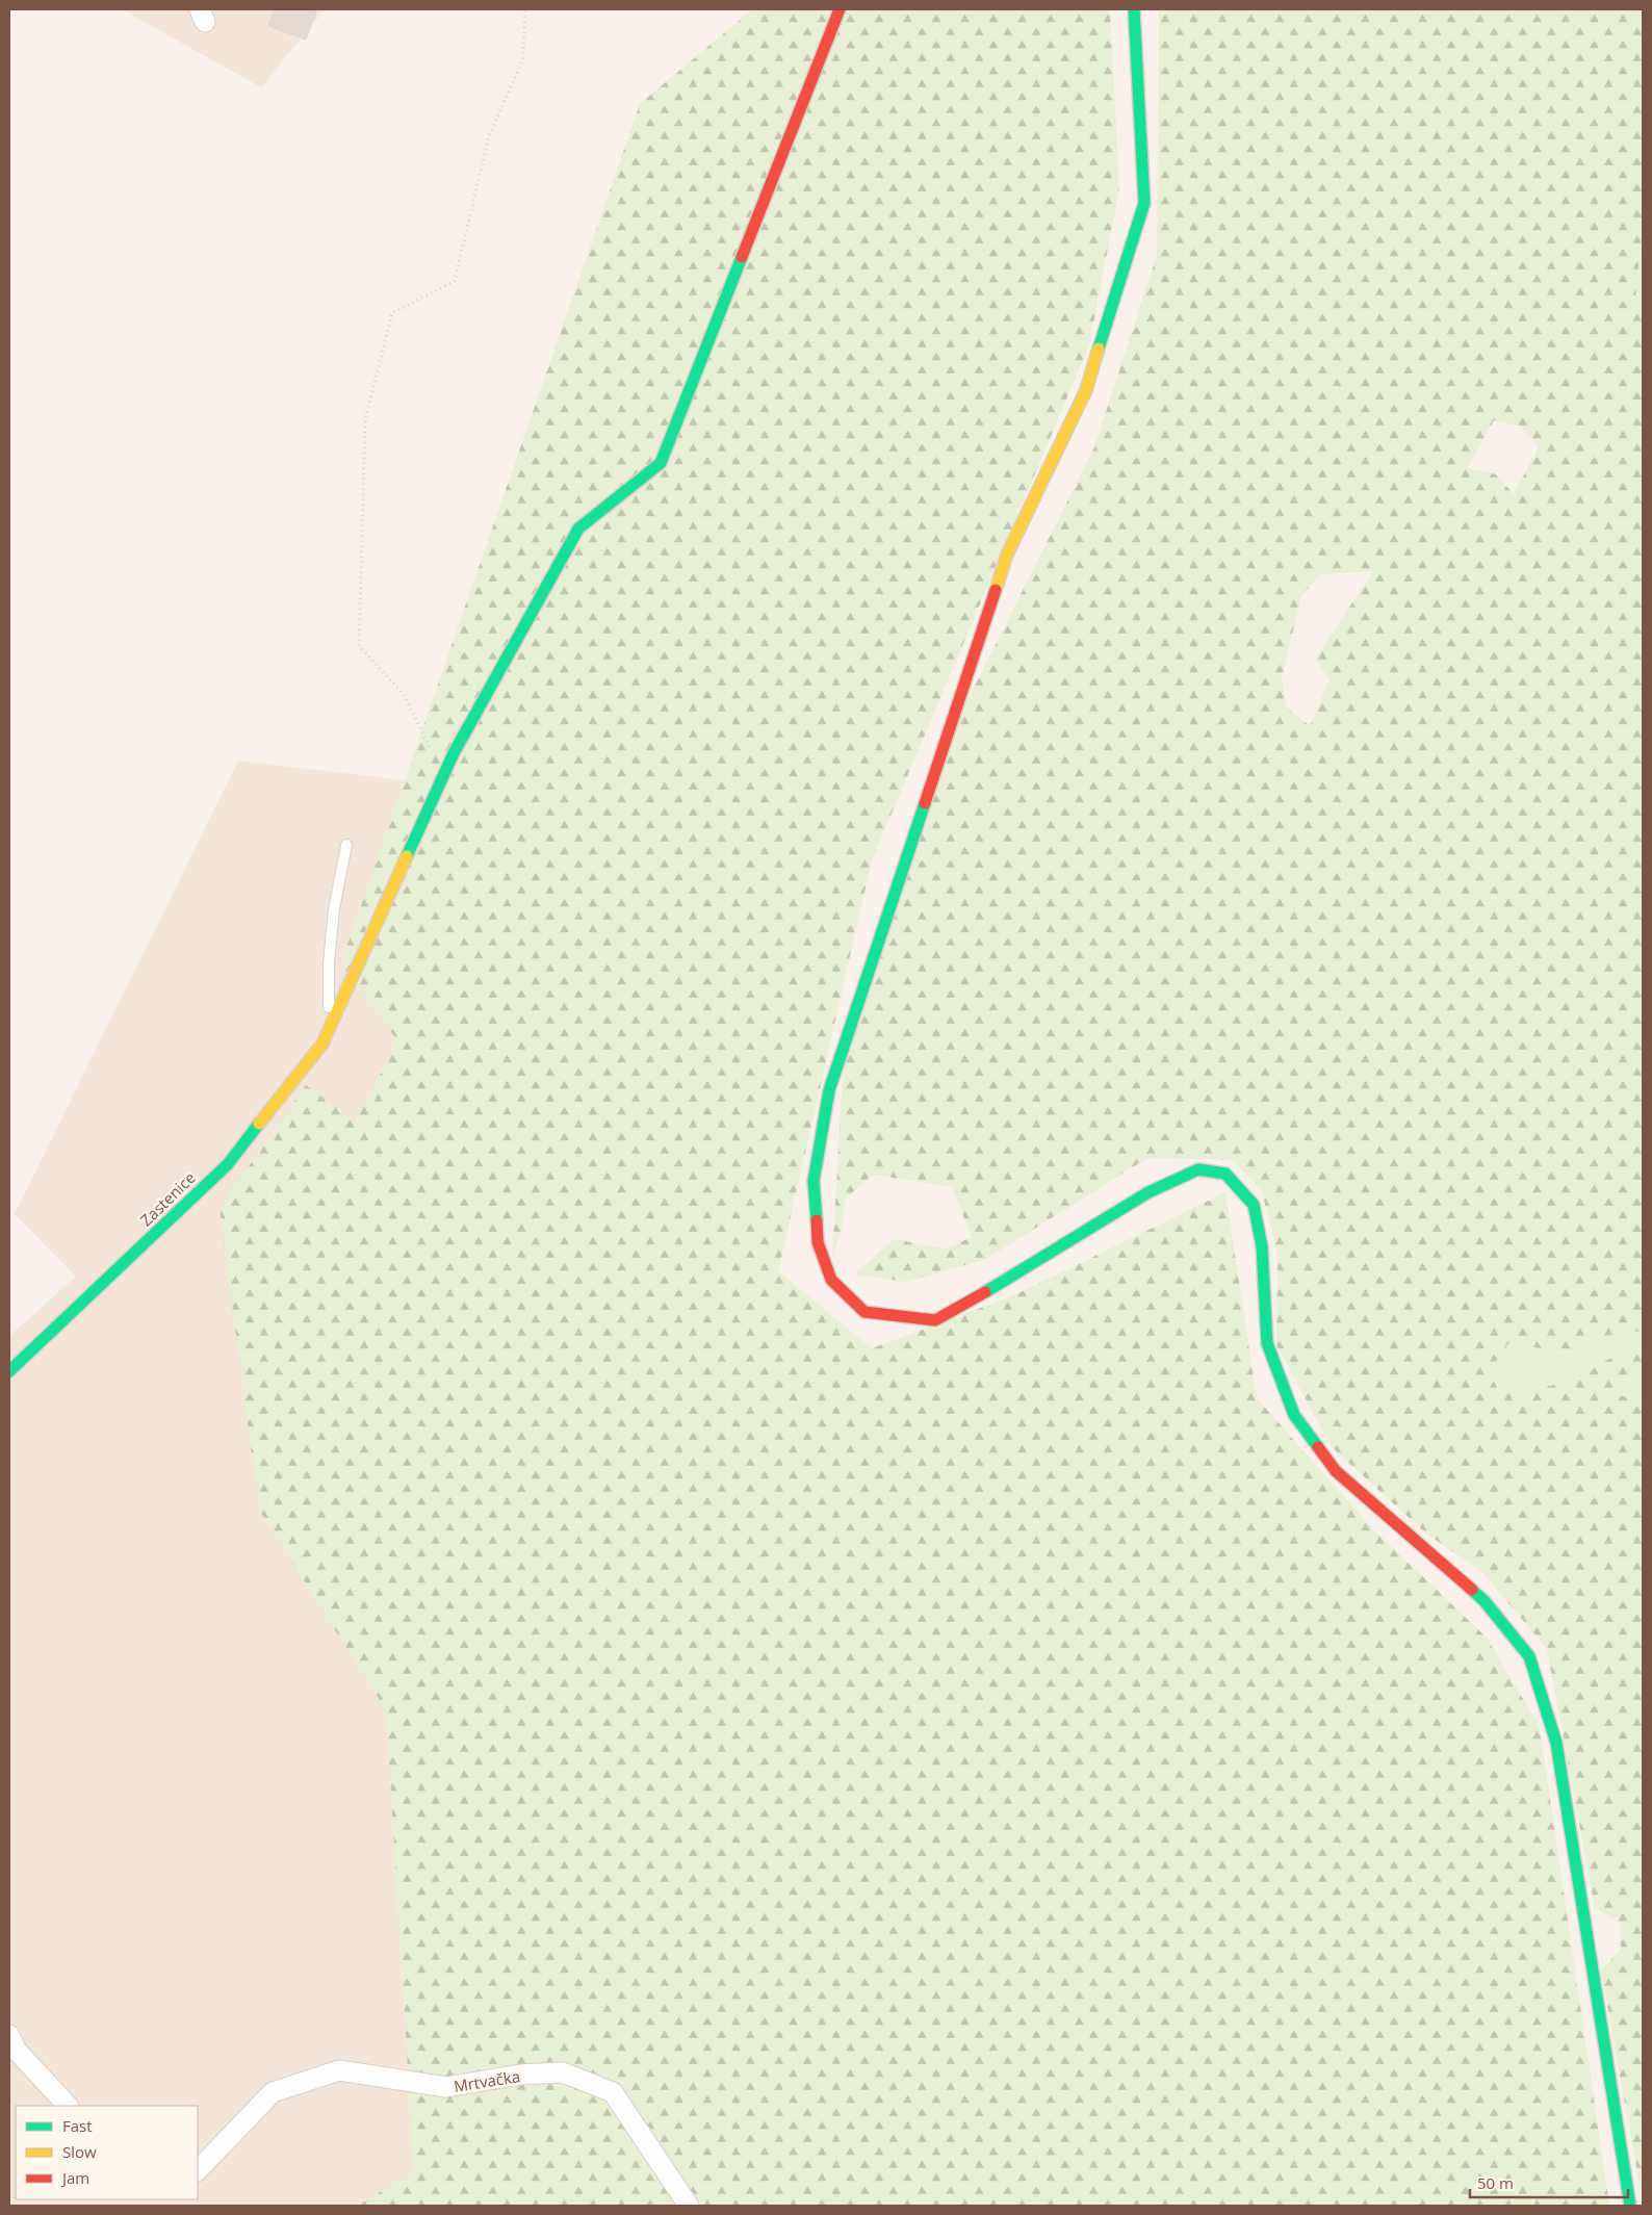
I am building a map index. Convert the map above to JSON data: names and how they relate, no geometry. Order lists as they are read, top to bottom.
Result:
{
  "streets": {
    "main road": ["Zastenice"],
    "street": ["Mrtvačka"]
  },
  "legend": ["Fast", "Slow", "Jam"],
  "scale_bar": "50 m"
}
